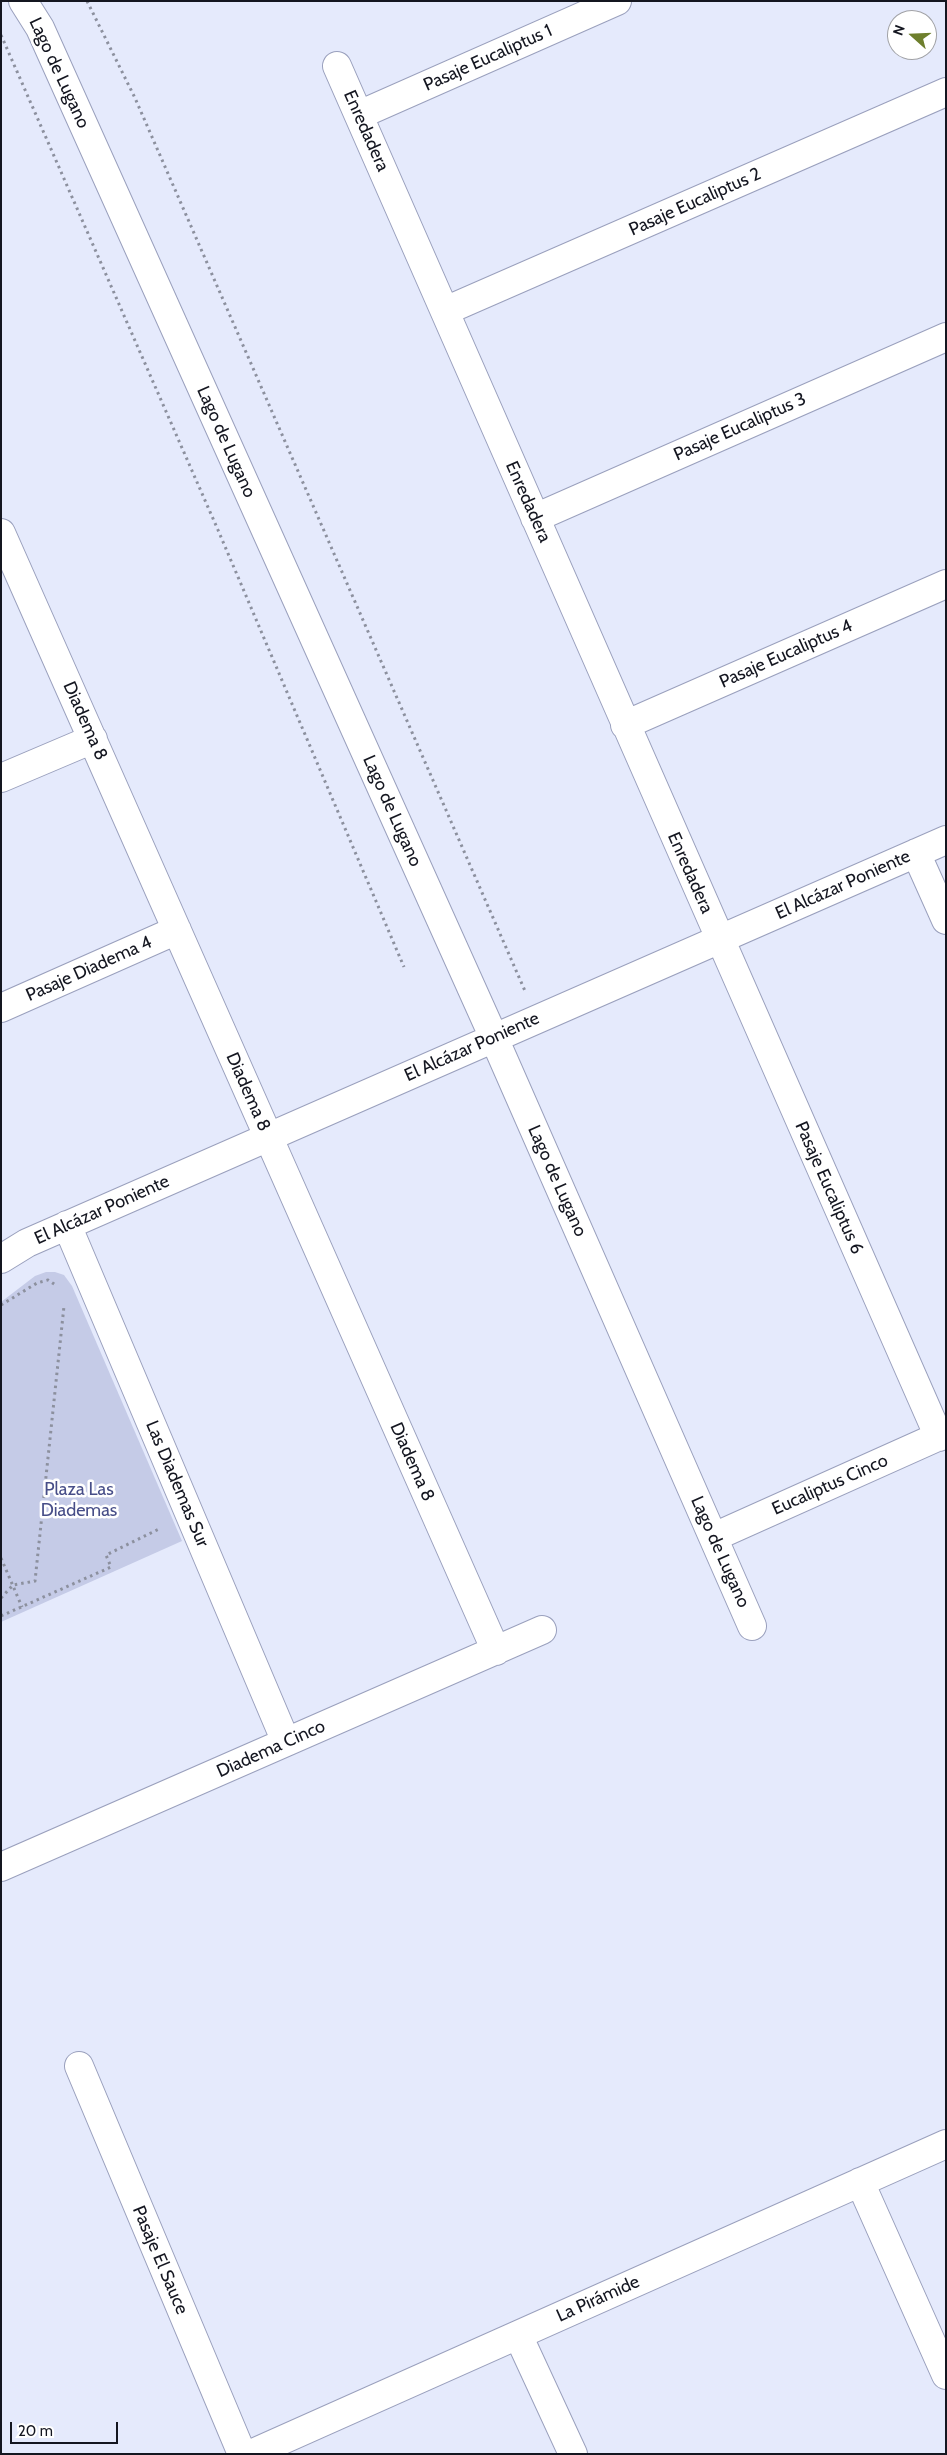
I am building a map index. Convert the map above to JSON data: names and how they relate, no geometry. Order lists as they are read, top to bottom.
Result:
{
  "streets": {
    "street": [
      "Pasaje Eucaliptus 1",
      "Lago de Lugano",
      "Enredadera",
      "Pasaje Eucaliptus 2",
      "Pasaje Eucaliptus 3",
      "Pasaje Eucaliptus 4",
      "Diadema 8",
      "El Alcázar Poniente",
      "Pasaje Diadema 4",
      "Pasaje Eucaliptus 6",
      "Las Diademas Sur",
      "Eucaliptus Cinco",
      "Diadema Cinco",
      "Pasaje El Sauce",
      "La Pirámide"
    ]
  },
  "crossings": [
    ["Pasaje Eucaliptus 1", "Enredadera"],
    ["Lago de Lugano", "El Alcázar Poniente"],
    ["Lago de Lugano", "Eucaliptus Cinco"],
    ["Enredadera", "Pasaje Eucaliptus 2"],
    ["Enredadera", "Pasaje Eucaliptus 3"],
    ["Enredadera", "Pasaje Eucaliptus 4"],
    ["Enredadera", "El Alcázar Poniente"],
    ["Enredadera", "Pasaje Eucaliptus 6"],
    ["Diadema 8", "El Alcázar Poniente"],
    ["Diadema 8", "Pasaje Diadema 4"],
    ["Diadema 8", "Diadema Cinco"],
    ["El Alcázar Poniente", "Pasaje Eucaliptus 6"],
    ["El Alcázar Poniente", "Las Diademas Sur"],
    ["Pasaje Eucaliptus 6", "Eucaliptus Cinco"],
    ["Las Diademas Sur", "Diadema Cinco"]
  ],
  "parks": ["Plaza Las Diademas"],
  "scale_bar": "20 m",
  "north": "left"
}
